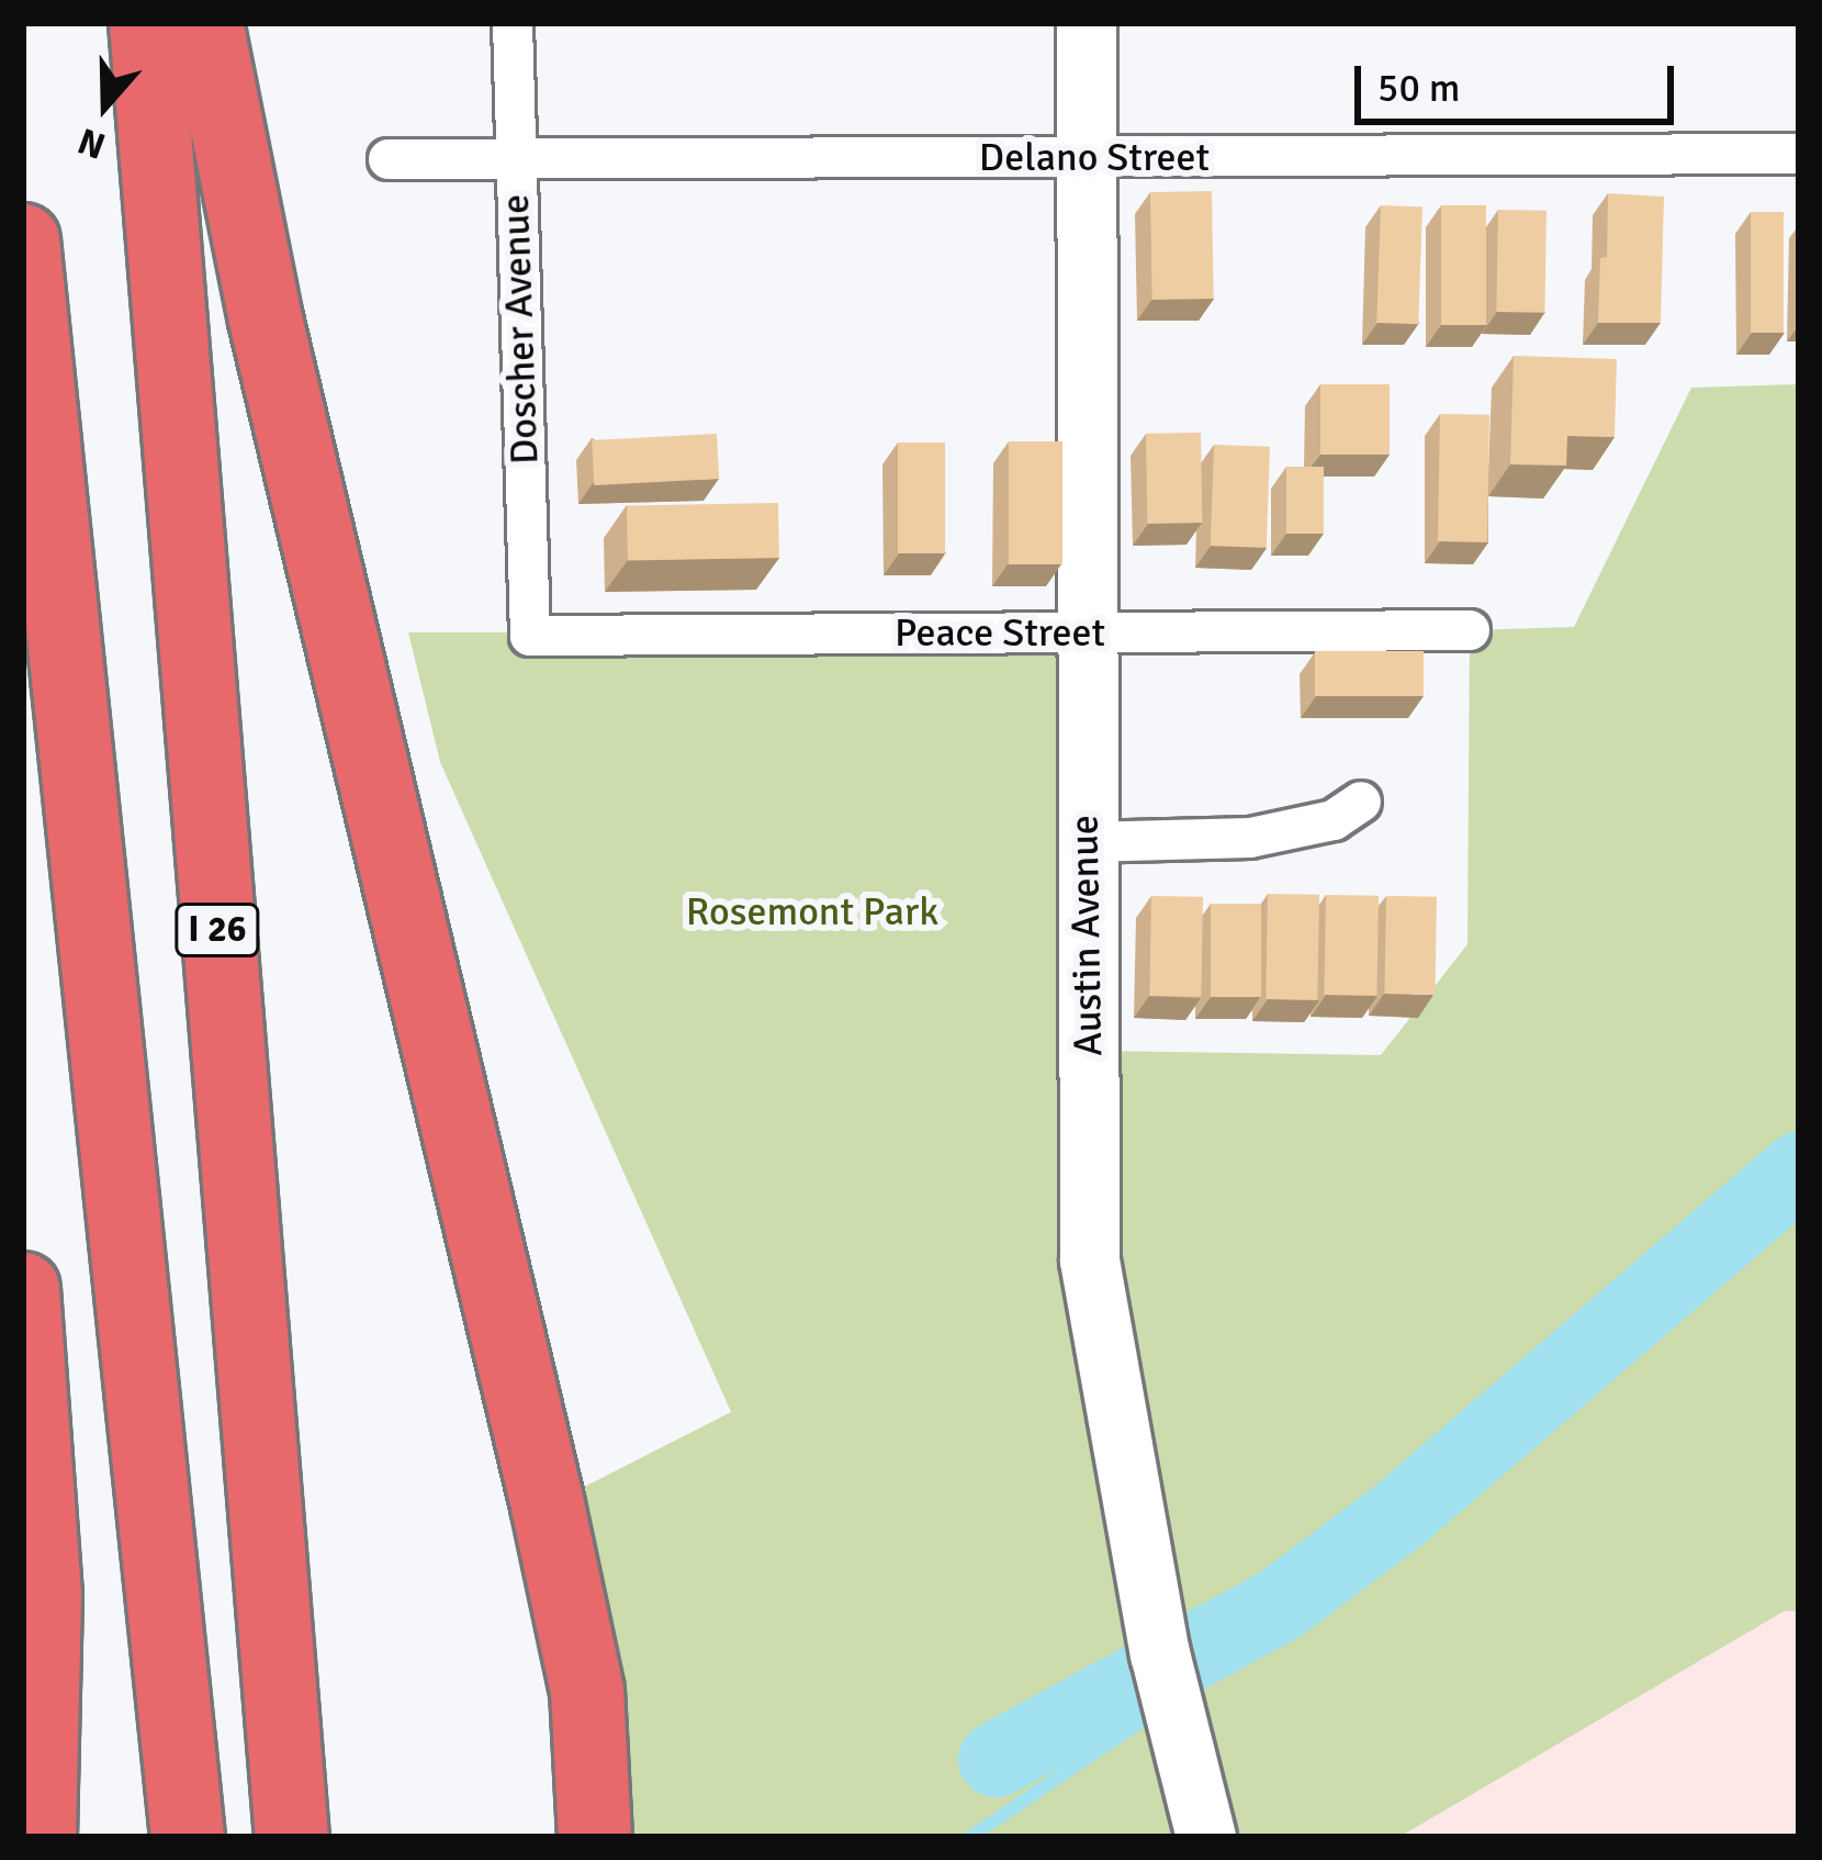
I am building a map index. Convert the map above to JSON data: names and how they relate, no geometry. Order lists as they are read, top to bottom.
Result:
{
  "streets": {
    "highway": ["I 26"],
    "street": [
      "Delano Street",
      "Doscher Avenue",
      "Peace Street",
      "Austin Avenue"
    ]
  },
  "crossings": [
    ["Delano Street", "Doscher Avenue"],
    ["Delano Street", "Austin Avenue"],
    ["Doscher Avenue", "Peace Street"],
    ["Peace Street", "Austin Avenue"]
  ],
  "parks": ["Rosemont Park"],
  "scale_bar": "50 m",
  "north": "bottom"
}
